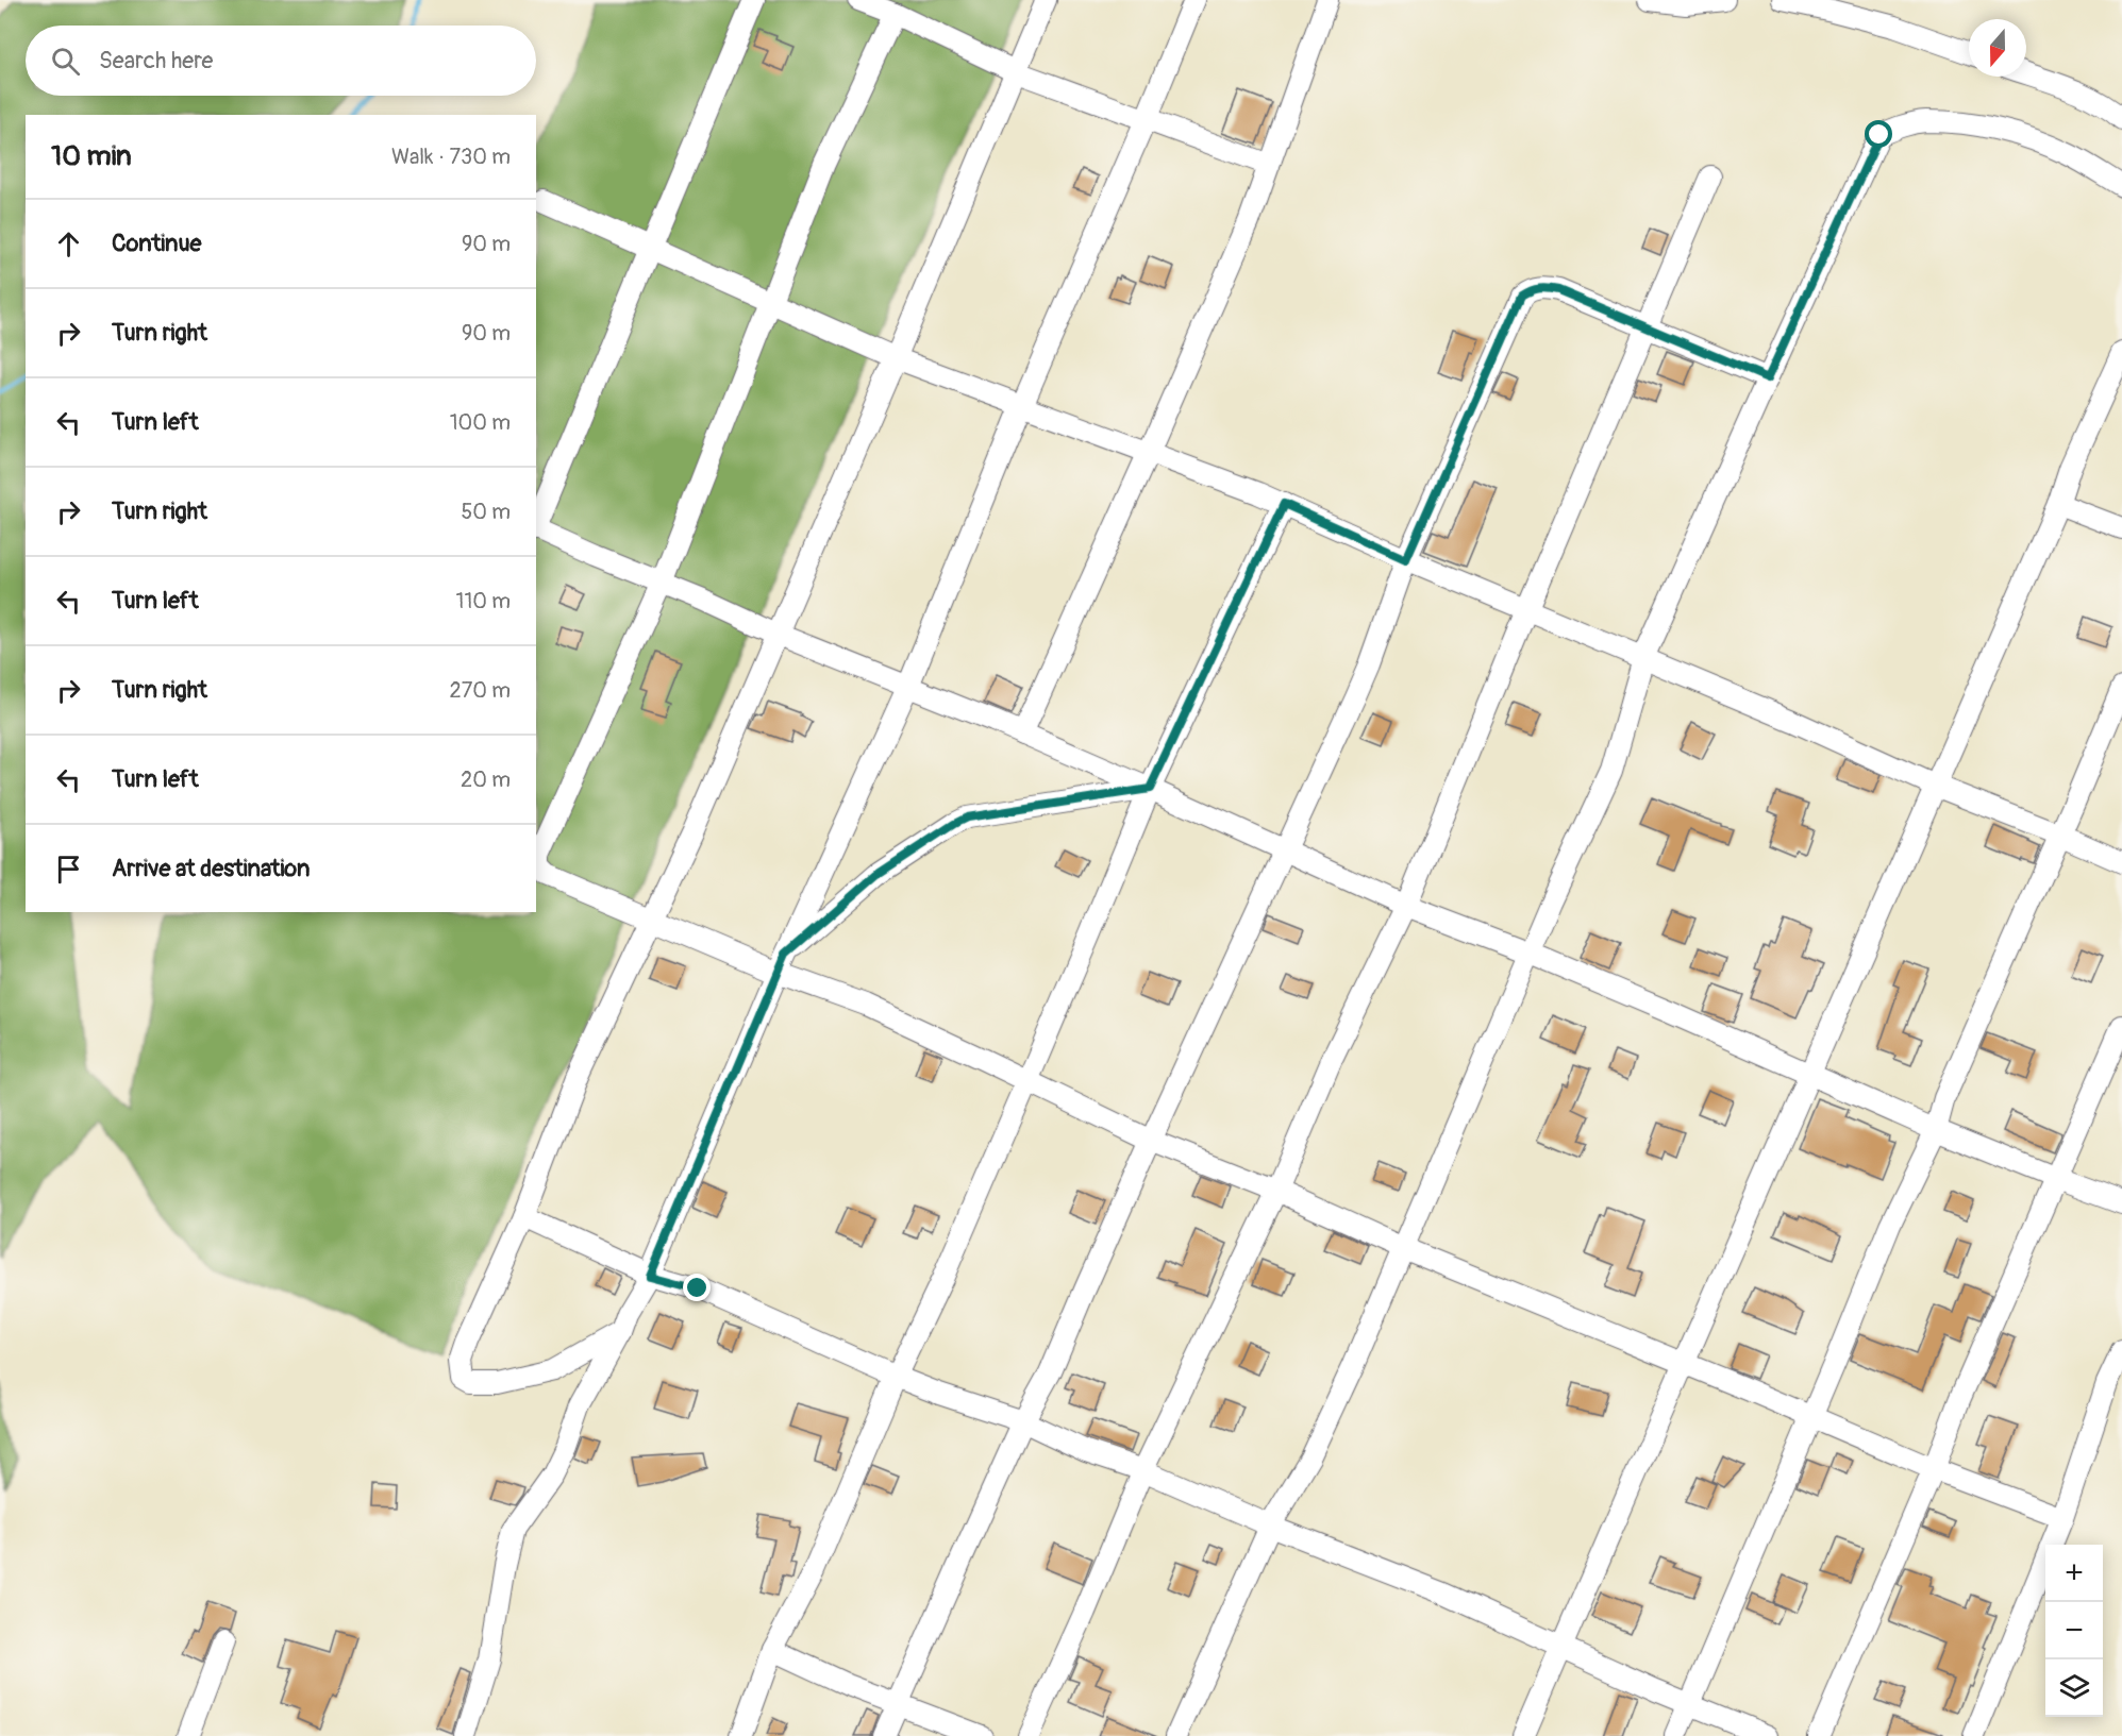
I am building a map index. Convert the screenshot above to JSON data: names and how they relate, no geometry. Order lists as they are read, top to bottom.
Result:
{
  "north": "bottom",
  "page": {
    "search": "Search here",
    "heading": ["10 min", "Walk · 730 m"],
    "list": [
      ["Continue", "90 m"],
      ["Turn right", "90 m"],
      ["Turn left", "100 m"],
      ["Turn right", "50 m"],
      ["Turn left", "110 m"],
      ["Turn right", "270 m"],
      ["Turn left", "20 m"],
      "Arrive at destination"
    ],
    "map_buttons": ["+", "−"]
  }
}
